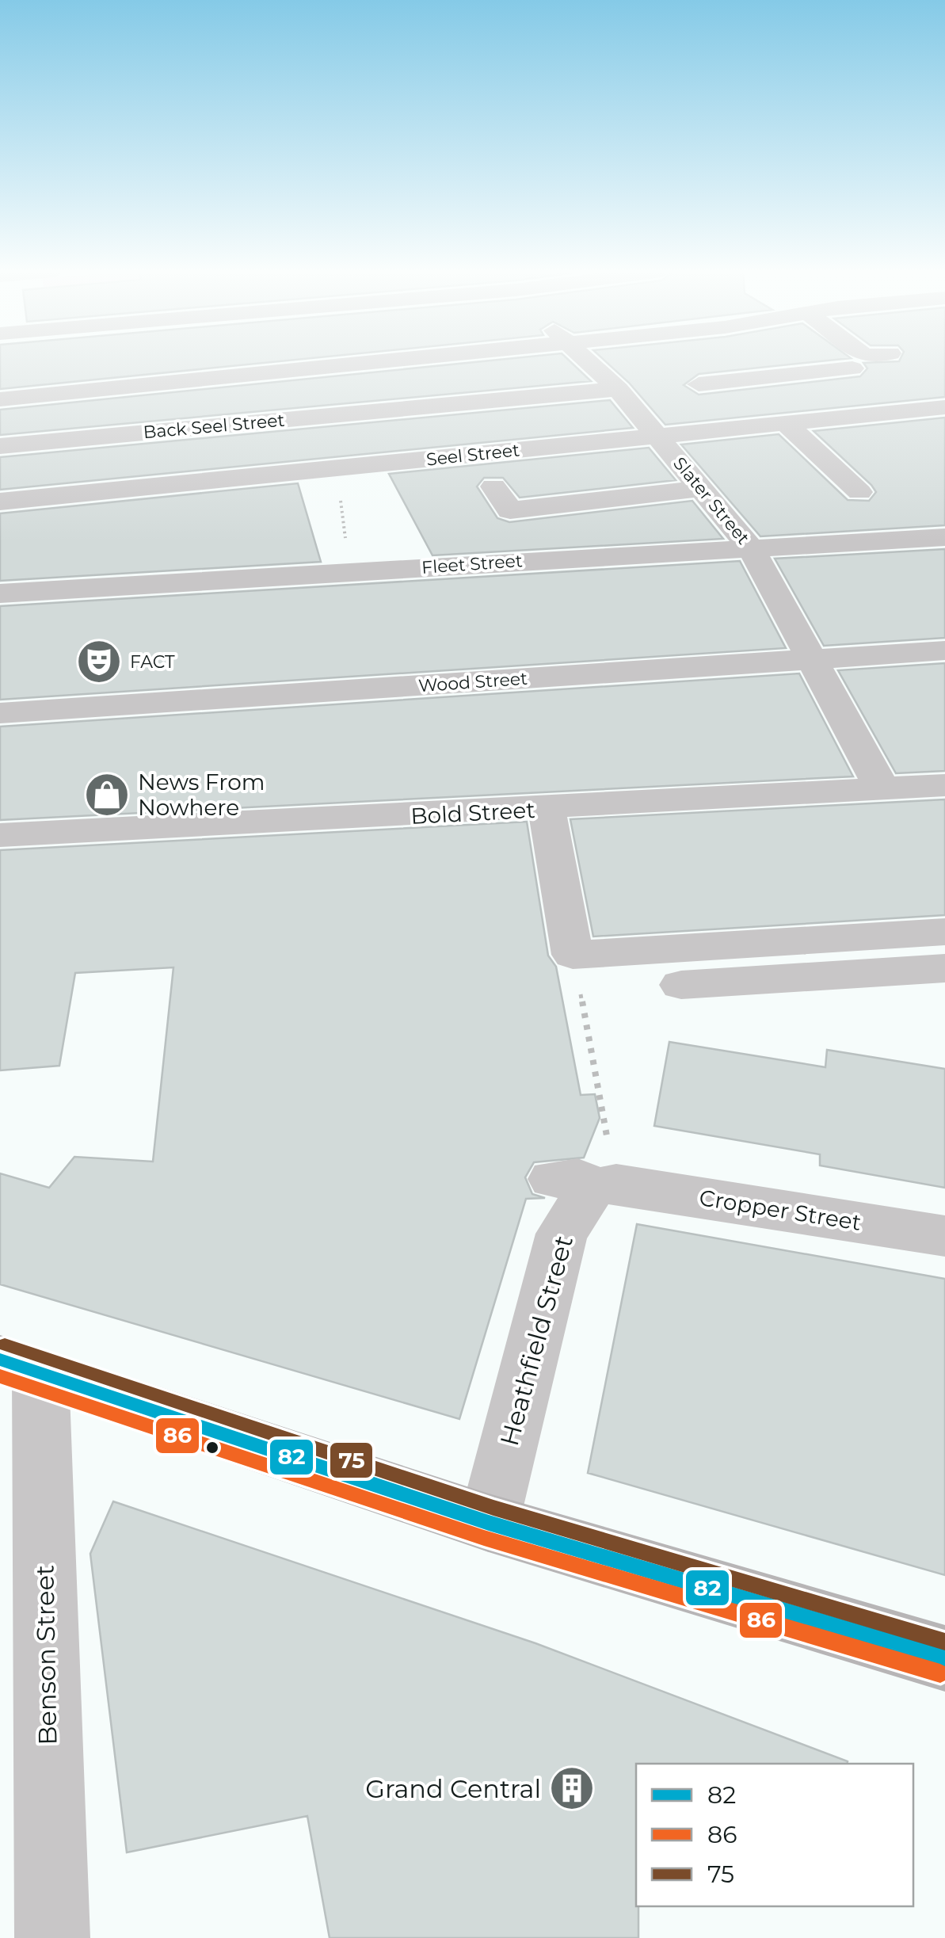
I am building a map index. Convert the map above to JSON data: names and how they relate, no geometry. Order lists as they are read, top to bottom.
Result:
{
  "streets": {
    "street": [
      "Back Seel Street",
      "Seel Street",
      "Slater Street",
      "Fleet Street",
      "Wood Street",
      "Bold Street",
      "Cropper Street",
      "Heathfield Street",
      "Benson Street"
    ]
  },
  "crossings": [
    ["Back Seel Street", "Slater Street"],
    ["Seel Street", "Slater Street"],
    ["Slater Street", "Fleet Street"],
    ["Slater Street", "Wood Street"],
    ["Slater Street", "Bold Street"],
    ["Cropper Street", "Heathfield Street"]
  ],
  "places": {
    "theatre": ["FACT"],
    "shop": ["News From Nowhere"],
    "building": ["Grand Central"]
  },
  "lines": ["transit line 75", "transit line 82", "transit line 86"],
  "legend": ["82", "86", "75"]
}
